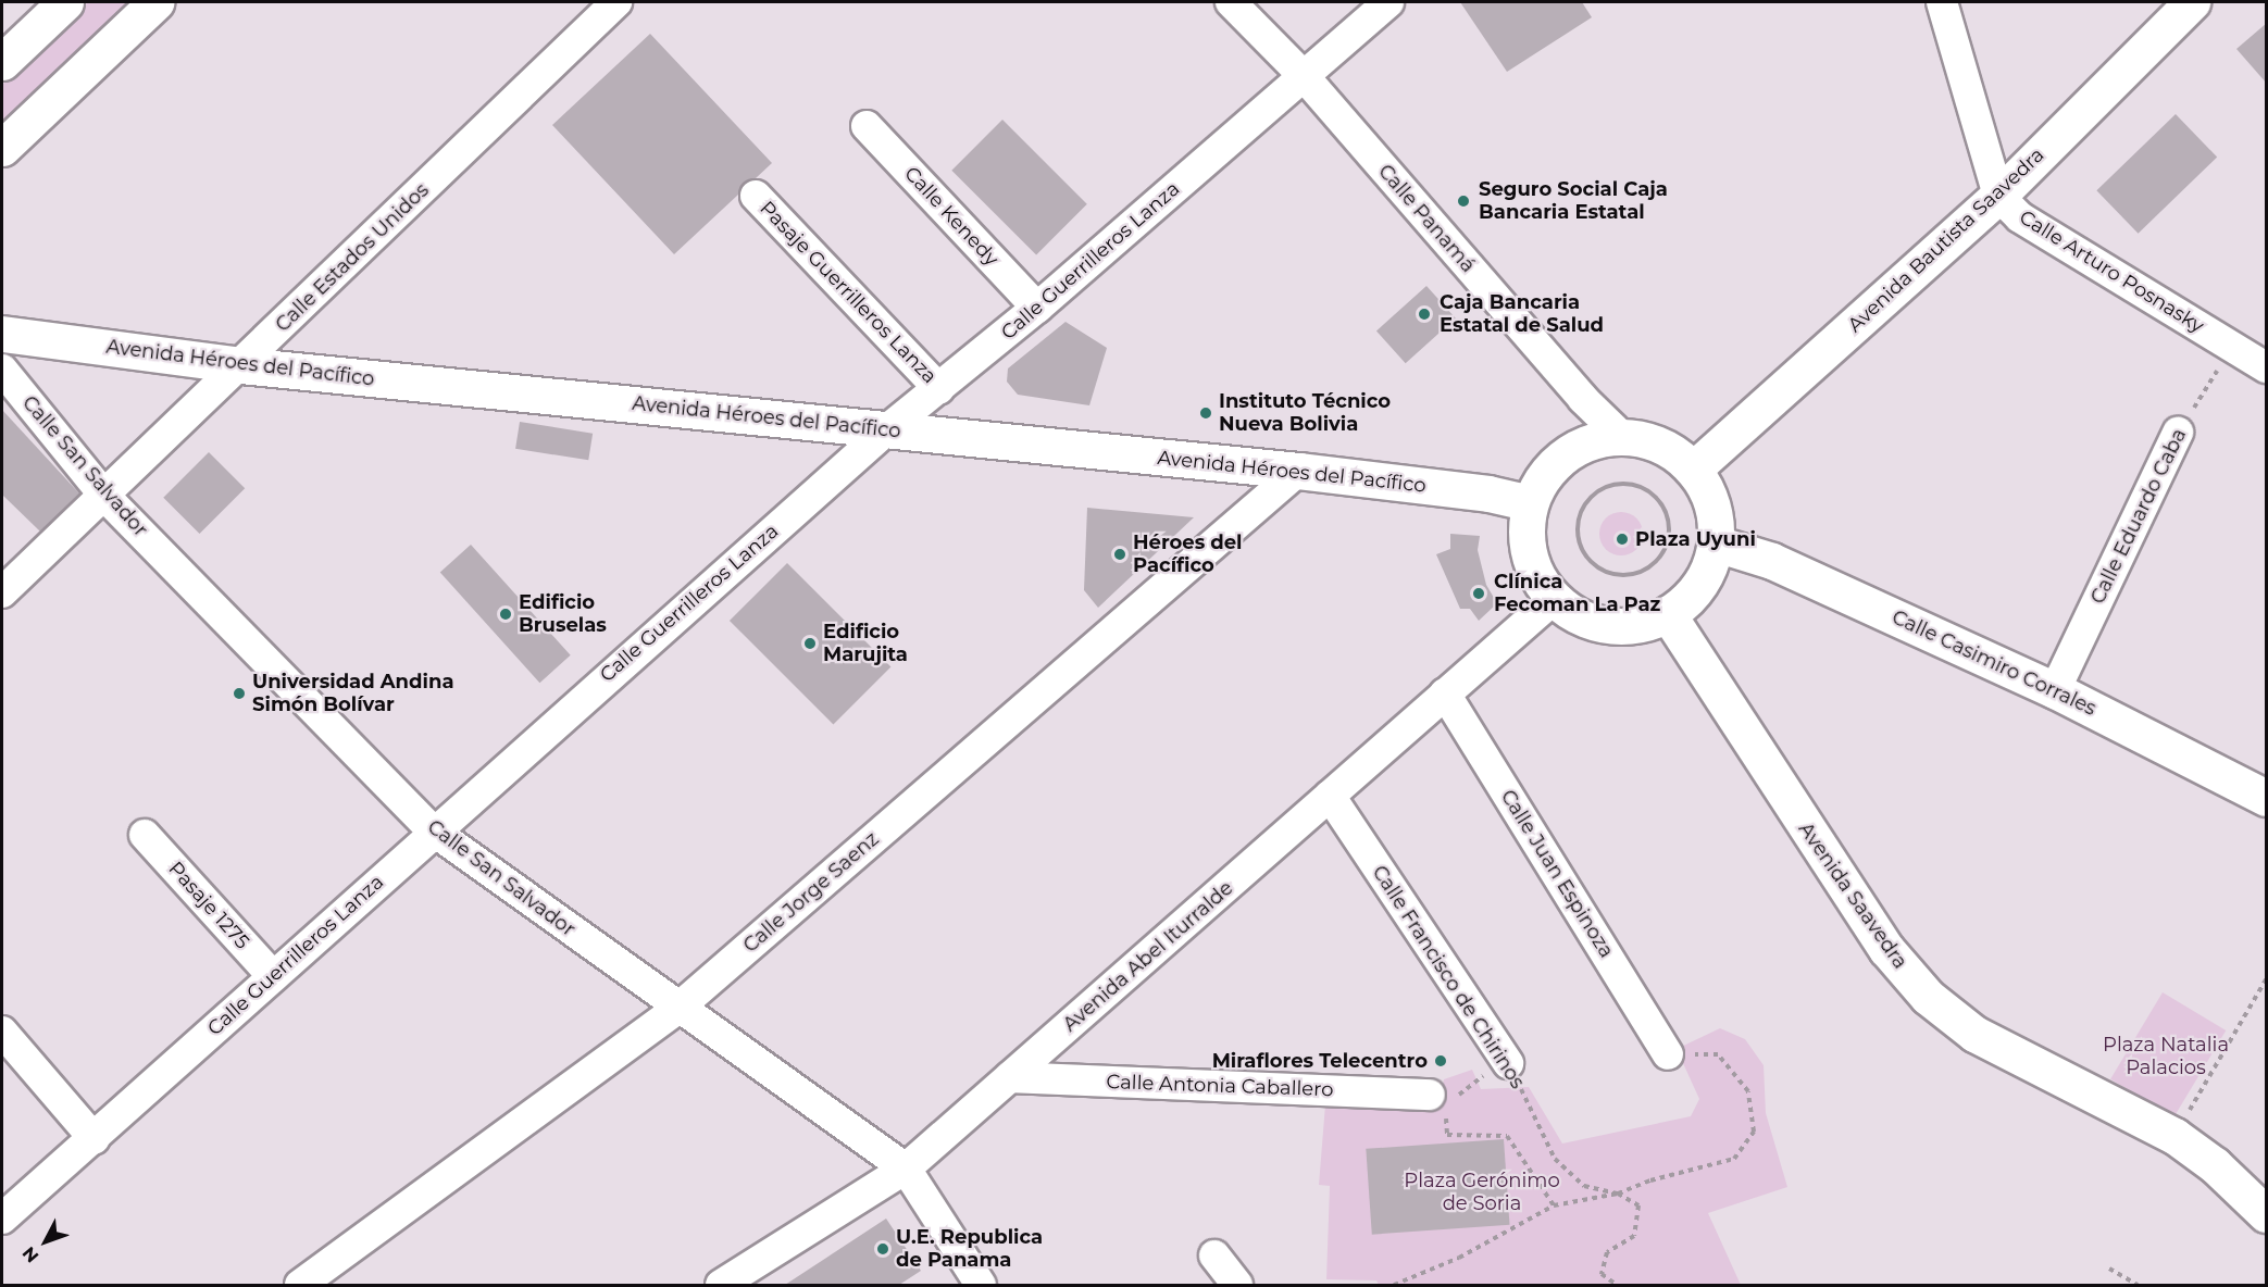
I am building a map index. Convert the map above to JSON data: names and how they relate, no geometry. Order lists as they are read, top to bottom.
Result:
{
  "streets": {
    "main road": [
      "Avenida Bautista Saavedra",
      "Avenida Héroes del Pacífico",
      "Calle Casimiro Corrales",
      "Avenida Saavedra"
    ],
    "street": [
      "Calle Kenedy",
      "Calle Panamá",
      "Calle Estados Unidos",
      "Calle Guerrilleros Lanza",
      "Calle Arturo Posnasky",
      "Pasaje Guerrilleros Lanza",
      "Calle San Salvador",
      "Calle Eduardo Caba",
      "Calle Juan Espinoza",
      "Calle Jorge Saenz",
      "Pasaje 1275",
      "Avenida Abel Iturralde",
      "Calle Francisco de Chirinos",
      "Calle Antonia Caballero"
    ]
  },
  "crossings": [
    ["Calle Kenedy", "Calle Guerrilleros Lanza"],
    ["Calle Panamá", "Calle Guerrilleros Lanza"],
    ["Avenida Bautista Saavedra", "Calle Arturo Posnasky"],
    ["Calle Estados Unidos", "Avenida Héroes del Pacífico"],
    ["Calle Estados Unidos", "Calle San Salvador"],
    ["Calle Guerrilleros Lanza", "Pasaje Guerrilleros Lanza"],
    ["Calle Guerrilleros Lanza", "Avenida Héroes del Pacífico"],
    ["Calle Guerrilleros Lanza", "Calle San Salvador"],
    ["Calle Guerrilleros Lanza", "Pasaje 1275"],
    ["Calle Arturo Posnasky", "Calle Eduardo Caba"],
    ["Avenida Héroes del Pacífico", "Calle Jorge Saenz"],
    ["Calle San Salvador", "Calle Jorge Saenz"],
    ["Calle San Salvador", "Avenida Abel Iturralde"],
    ["Calle Eduardo Caba", "Calle Casimiro Corrales"],
    ["Calle Juan Espinoza", "Avenida Abel Iturralde"],
    ["Avenida Abel Iturralde", "Calle Francisco de Chirinos"],
    ["Avenida Abel Iturralde", "Calle Antonia Caballero"]
  ],
  "parks": ["Plaza Natalia Palacios", "Plaza Gerónimo de Soria"],
  "places": [
    "Seguro Social Caja Bancaria Estatal",
    "Caja Bancaria Estatal de Salud",
    "Instituto Técnico Nueva Bolivia",
    "Plaza Uyuni",
    "Héroes del Pacífico",
    "Clínica Fecoman La Paz",
    "Edificio Bruselas",
    "Edificio Marujita",
    "Universidad Andina Simón Bolívar",
    "Miraflores Telecentro",
    "U.E. Republica de Panama"
  ],
  "north": "bottom left"
}
